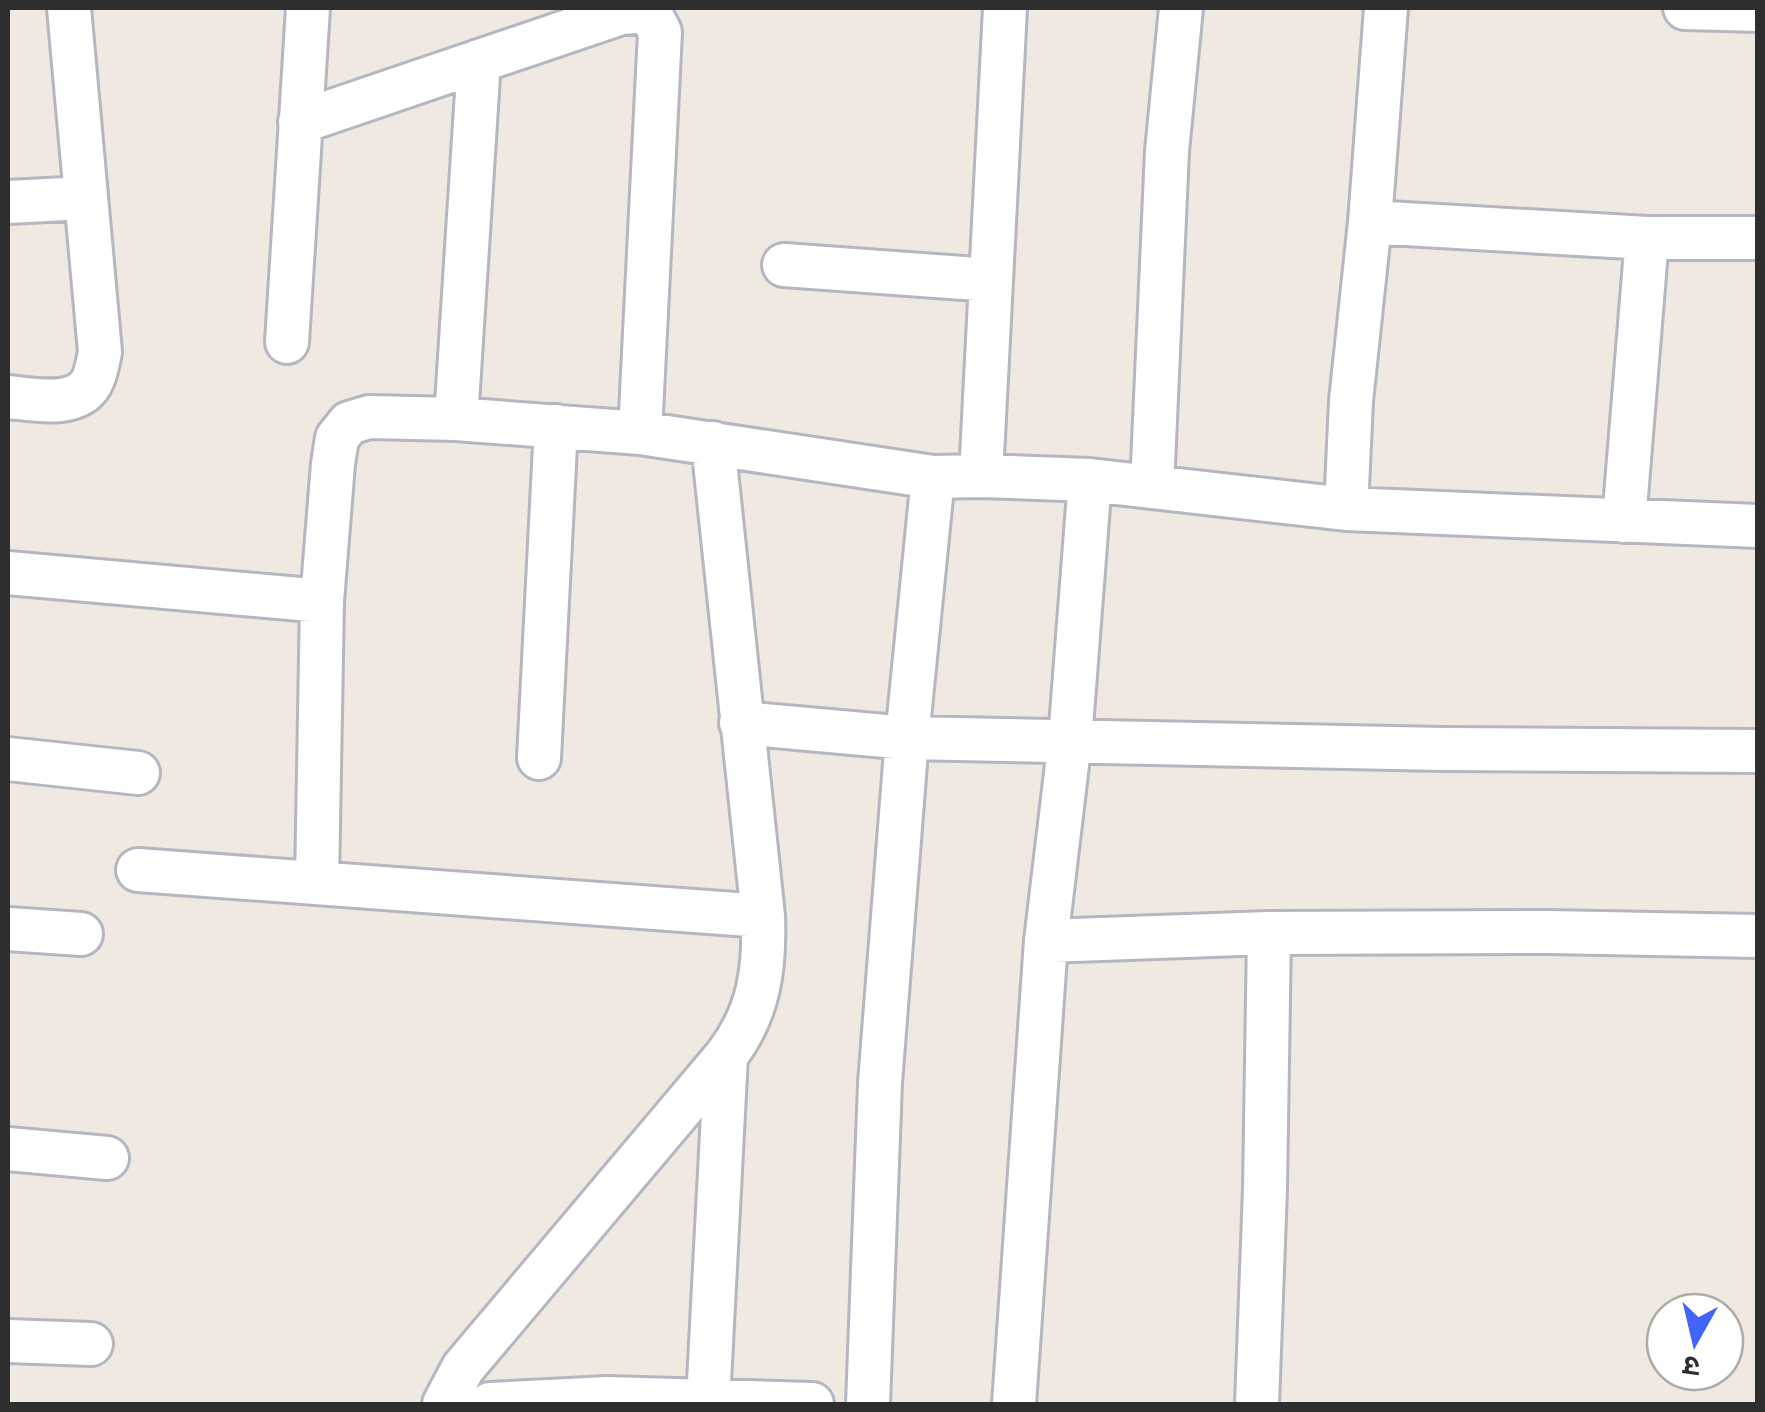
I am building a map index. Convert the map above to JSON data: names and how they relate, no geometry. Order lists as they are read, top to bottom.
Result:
{
  "north": "bottom"
}
